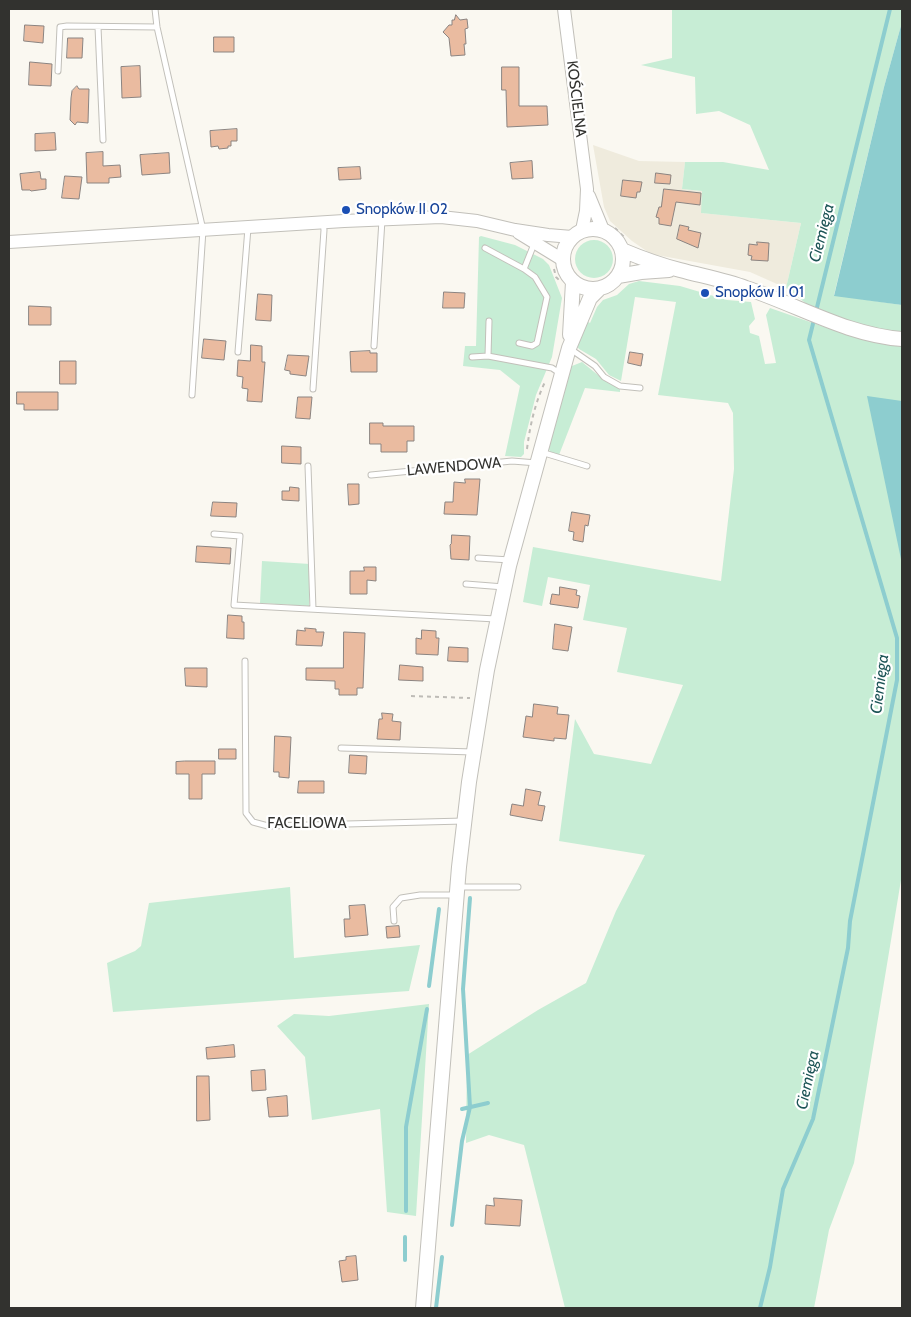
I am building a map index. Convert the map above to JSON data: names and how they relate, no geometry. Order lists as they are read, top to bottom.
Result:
{
  "streets": {
    "street": ["KOŚCIELNA"],
    "lane": ["LAWENDOWA", "FACELIOWA"]
  },
  "water": ["Ciemięga"],
  "places": ["Snopków II 02", "Snopków II 01"]
}
